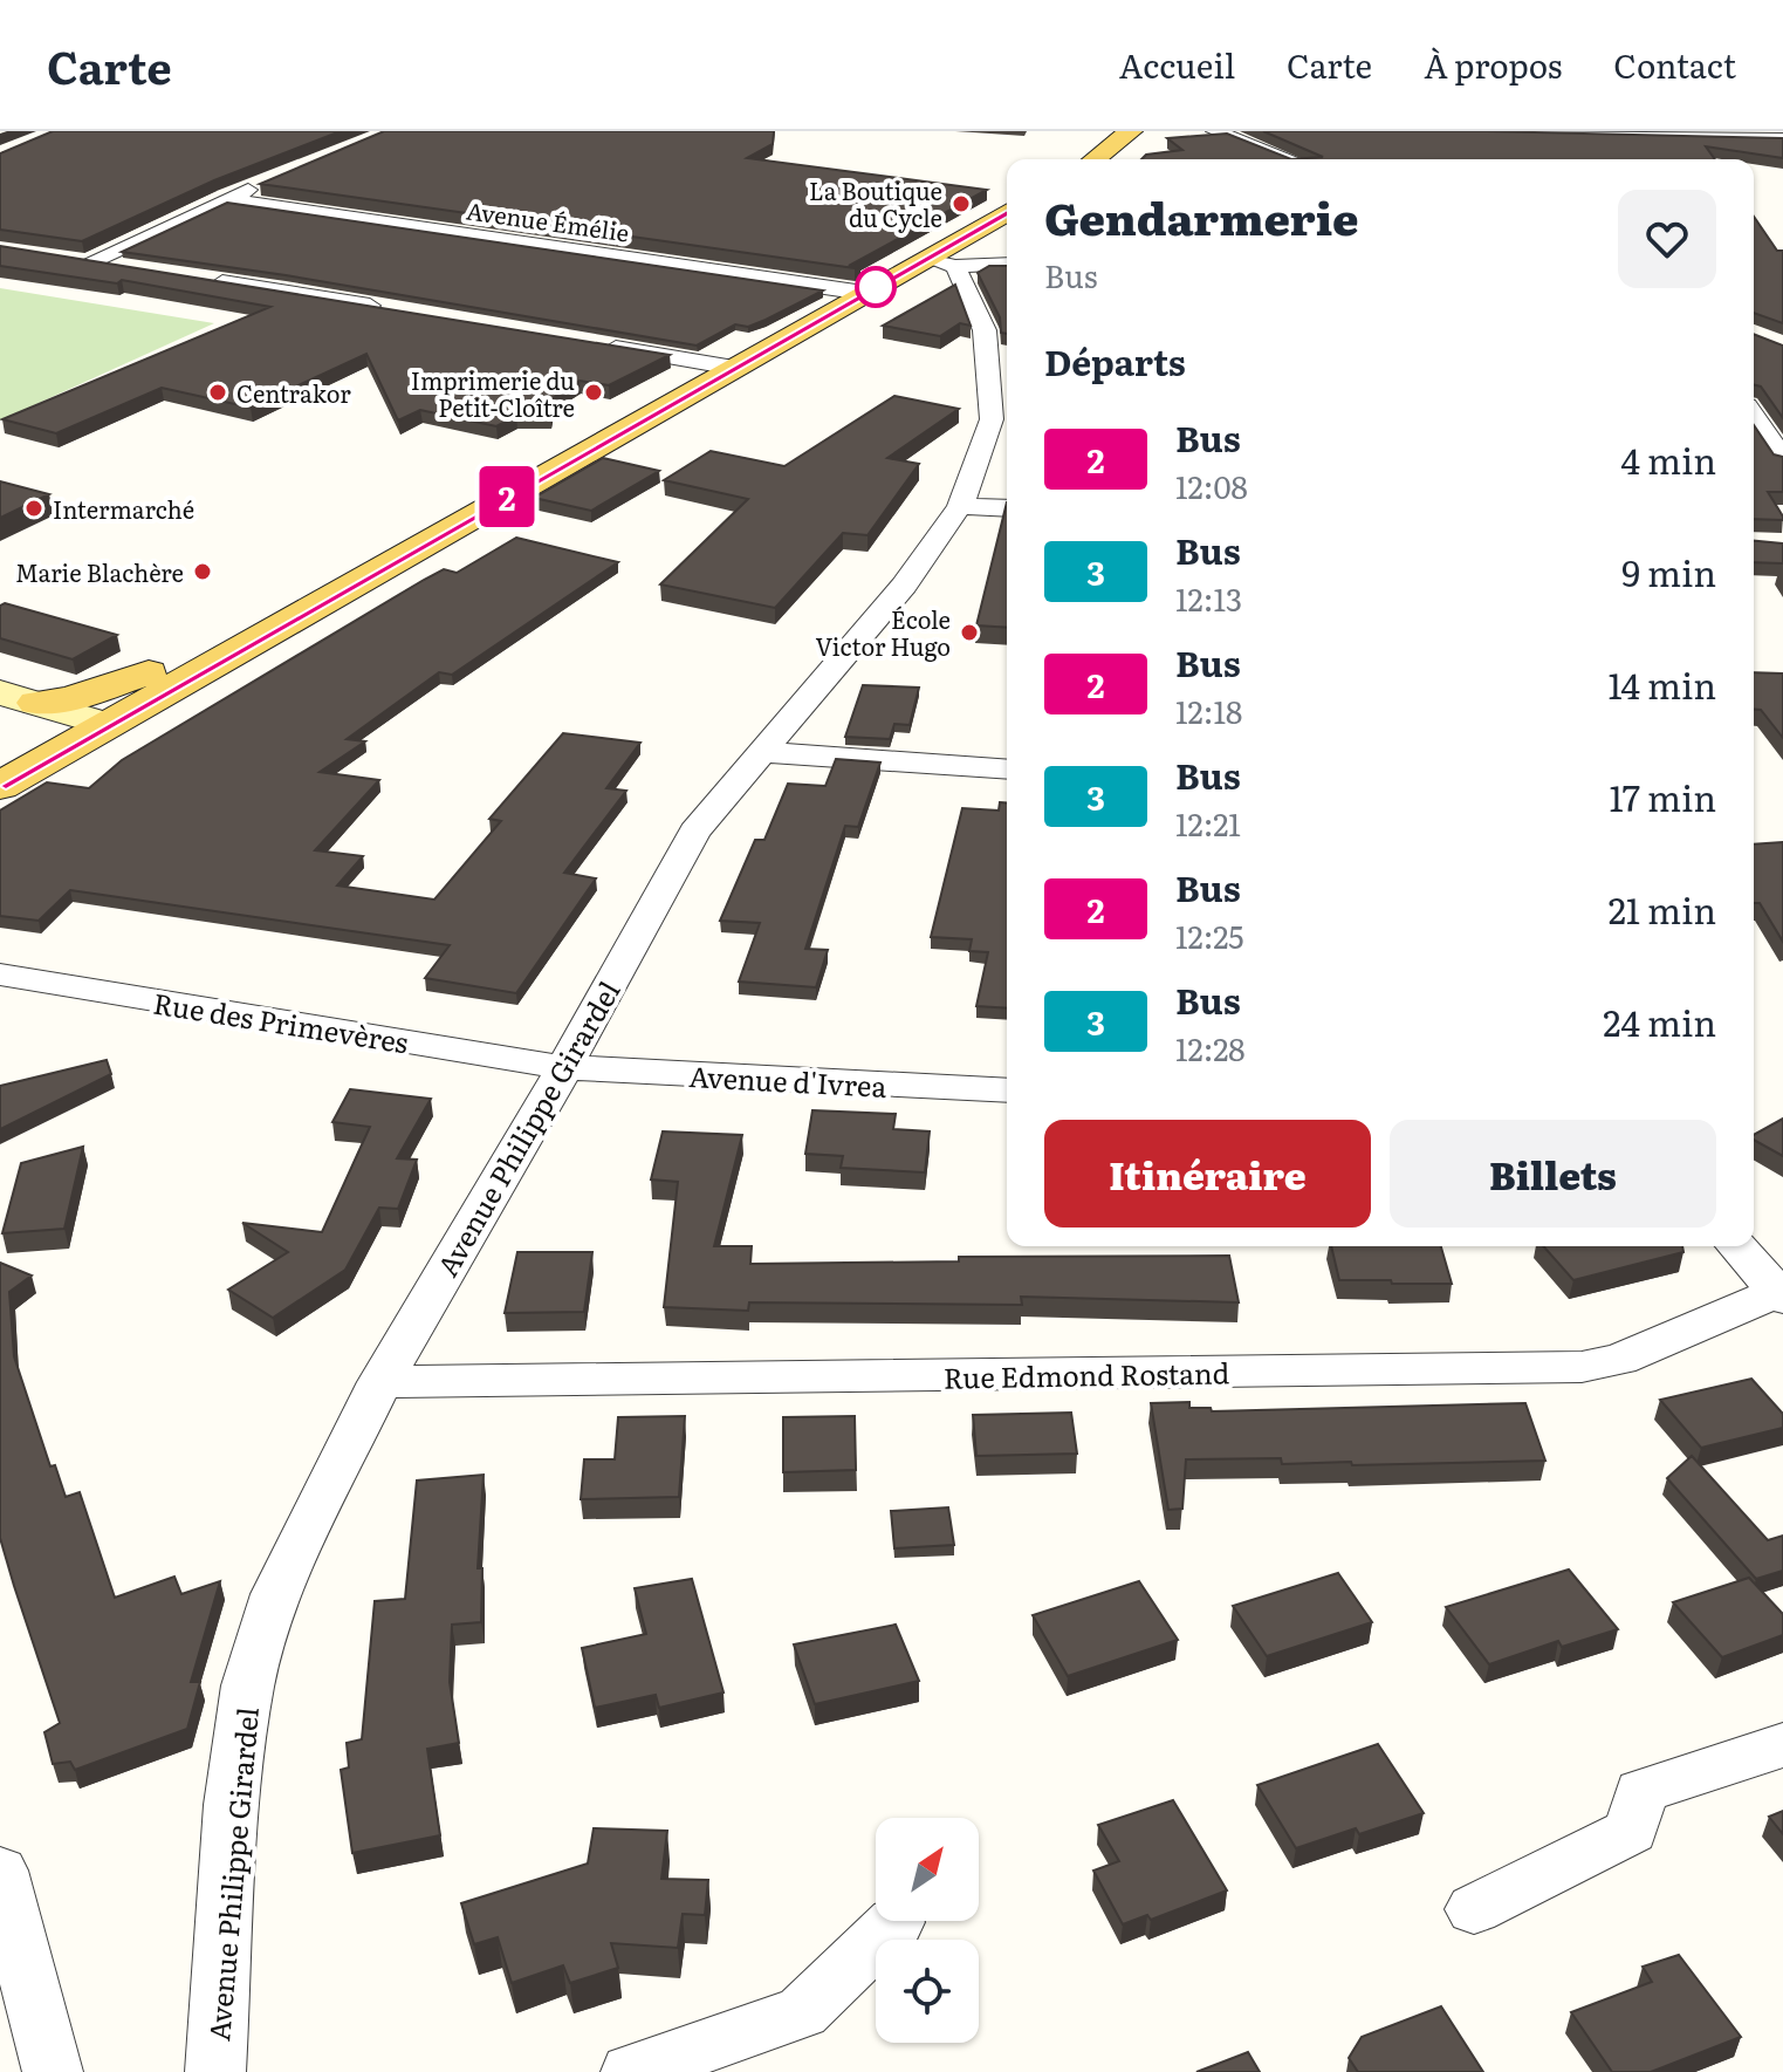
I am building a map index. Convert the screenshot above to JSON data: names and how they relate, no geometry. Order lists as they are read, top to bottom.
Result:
{
  "streets": {
    "street": [
      "Avenue Émélie",
      "Rue des Primevères",
      "Avenue d'Ivrea",
      "Avenue Philippe Girardel",
      "Rue Edmond Rostand"
    ]
  },
  "crossings": [
    ["Rue des Primevères", "Avenue d'Ivrea"],
    ["Rue des Primevères", "Avenue Philippe Girardel"],
    ["Avenue d'Ivrea", "Avenue Philippe Girardel"],
    ["Avenue Philippe Girardel", "Rue Edmond Rostand"]
  ],
  "places": [
    "La Boutique du Cycle",
    "Centrakor",
    "Imprimerie du Petit-Cloître",
    "Intermarché",
    "Marie Blachère",
    "École Victor Hugo"
  ],
  "lines": ["bus line 2"],
  "north": "top right",
  "page": {
    "header": "Carte",
    "nav": [
      "Accueil",
      "Carte",
      "À propos",
      "Contact"
    ],
    "on_map": "2",
    "heading": [
      ["Gendarmerie", "Bus"],
      "Départs"
    ],
    "list": [
      {
        "mark": "2",
        "name": "Bus",
        "note": "12:08",
        "value": "4 min"
      },
      {
        "mark": "3",
        "name": "Bus",
        "note": "12:13",
        "value": "9 min"
      },
      {
        "mark": "2",
        "name": "Bus",
        "note": "12:18",
        "value": "14 min"
      },
      {
        "mark": "3",
        "name": "Bus",
        "note": "12:21",
        "value": "17 min"
      },
      {
        "mark": "2",
        "name": "Bus",
        "note": "12:25",
        "value": "21 min"
      },
      {
        "mark": "3",
        "name": "Bus",
        "note": "12:28",
        "value": "24 min"
      }
    ],
    "buttons": ["Itinéraire", "Billets"]
  }
}
